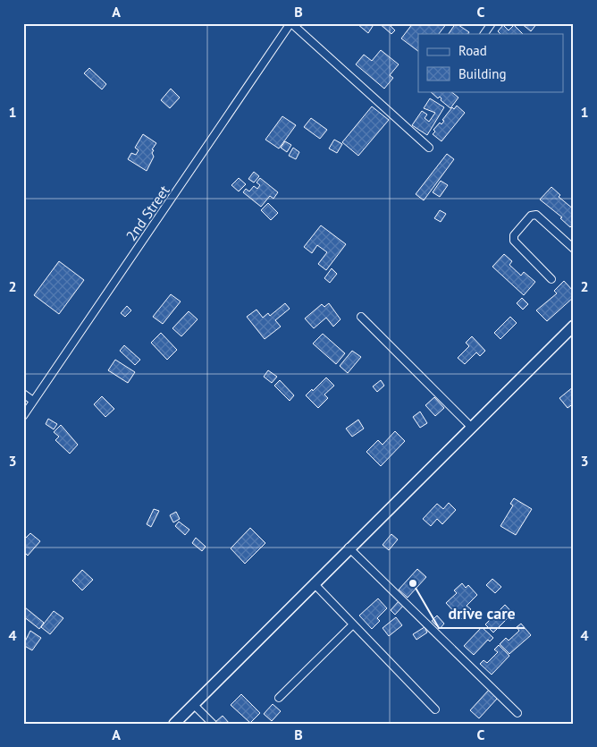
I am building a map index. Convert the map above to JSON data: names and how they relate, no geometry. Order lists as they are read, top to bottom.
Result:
{
  "streets": {
    "street": ["2nd Street"]
  },
  "places": ["drive care"],
  "legend": ["Road", "Building"],
  "grid": {
    "columns": ["A", "B", "C"],
    "rows": [
      "1",
      "2",
      "3",
      "4"
    ]
  }
}
